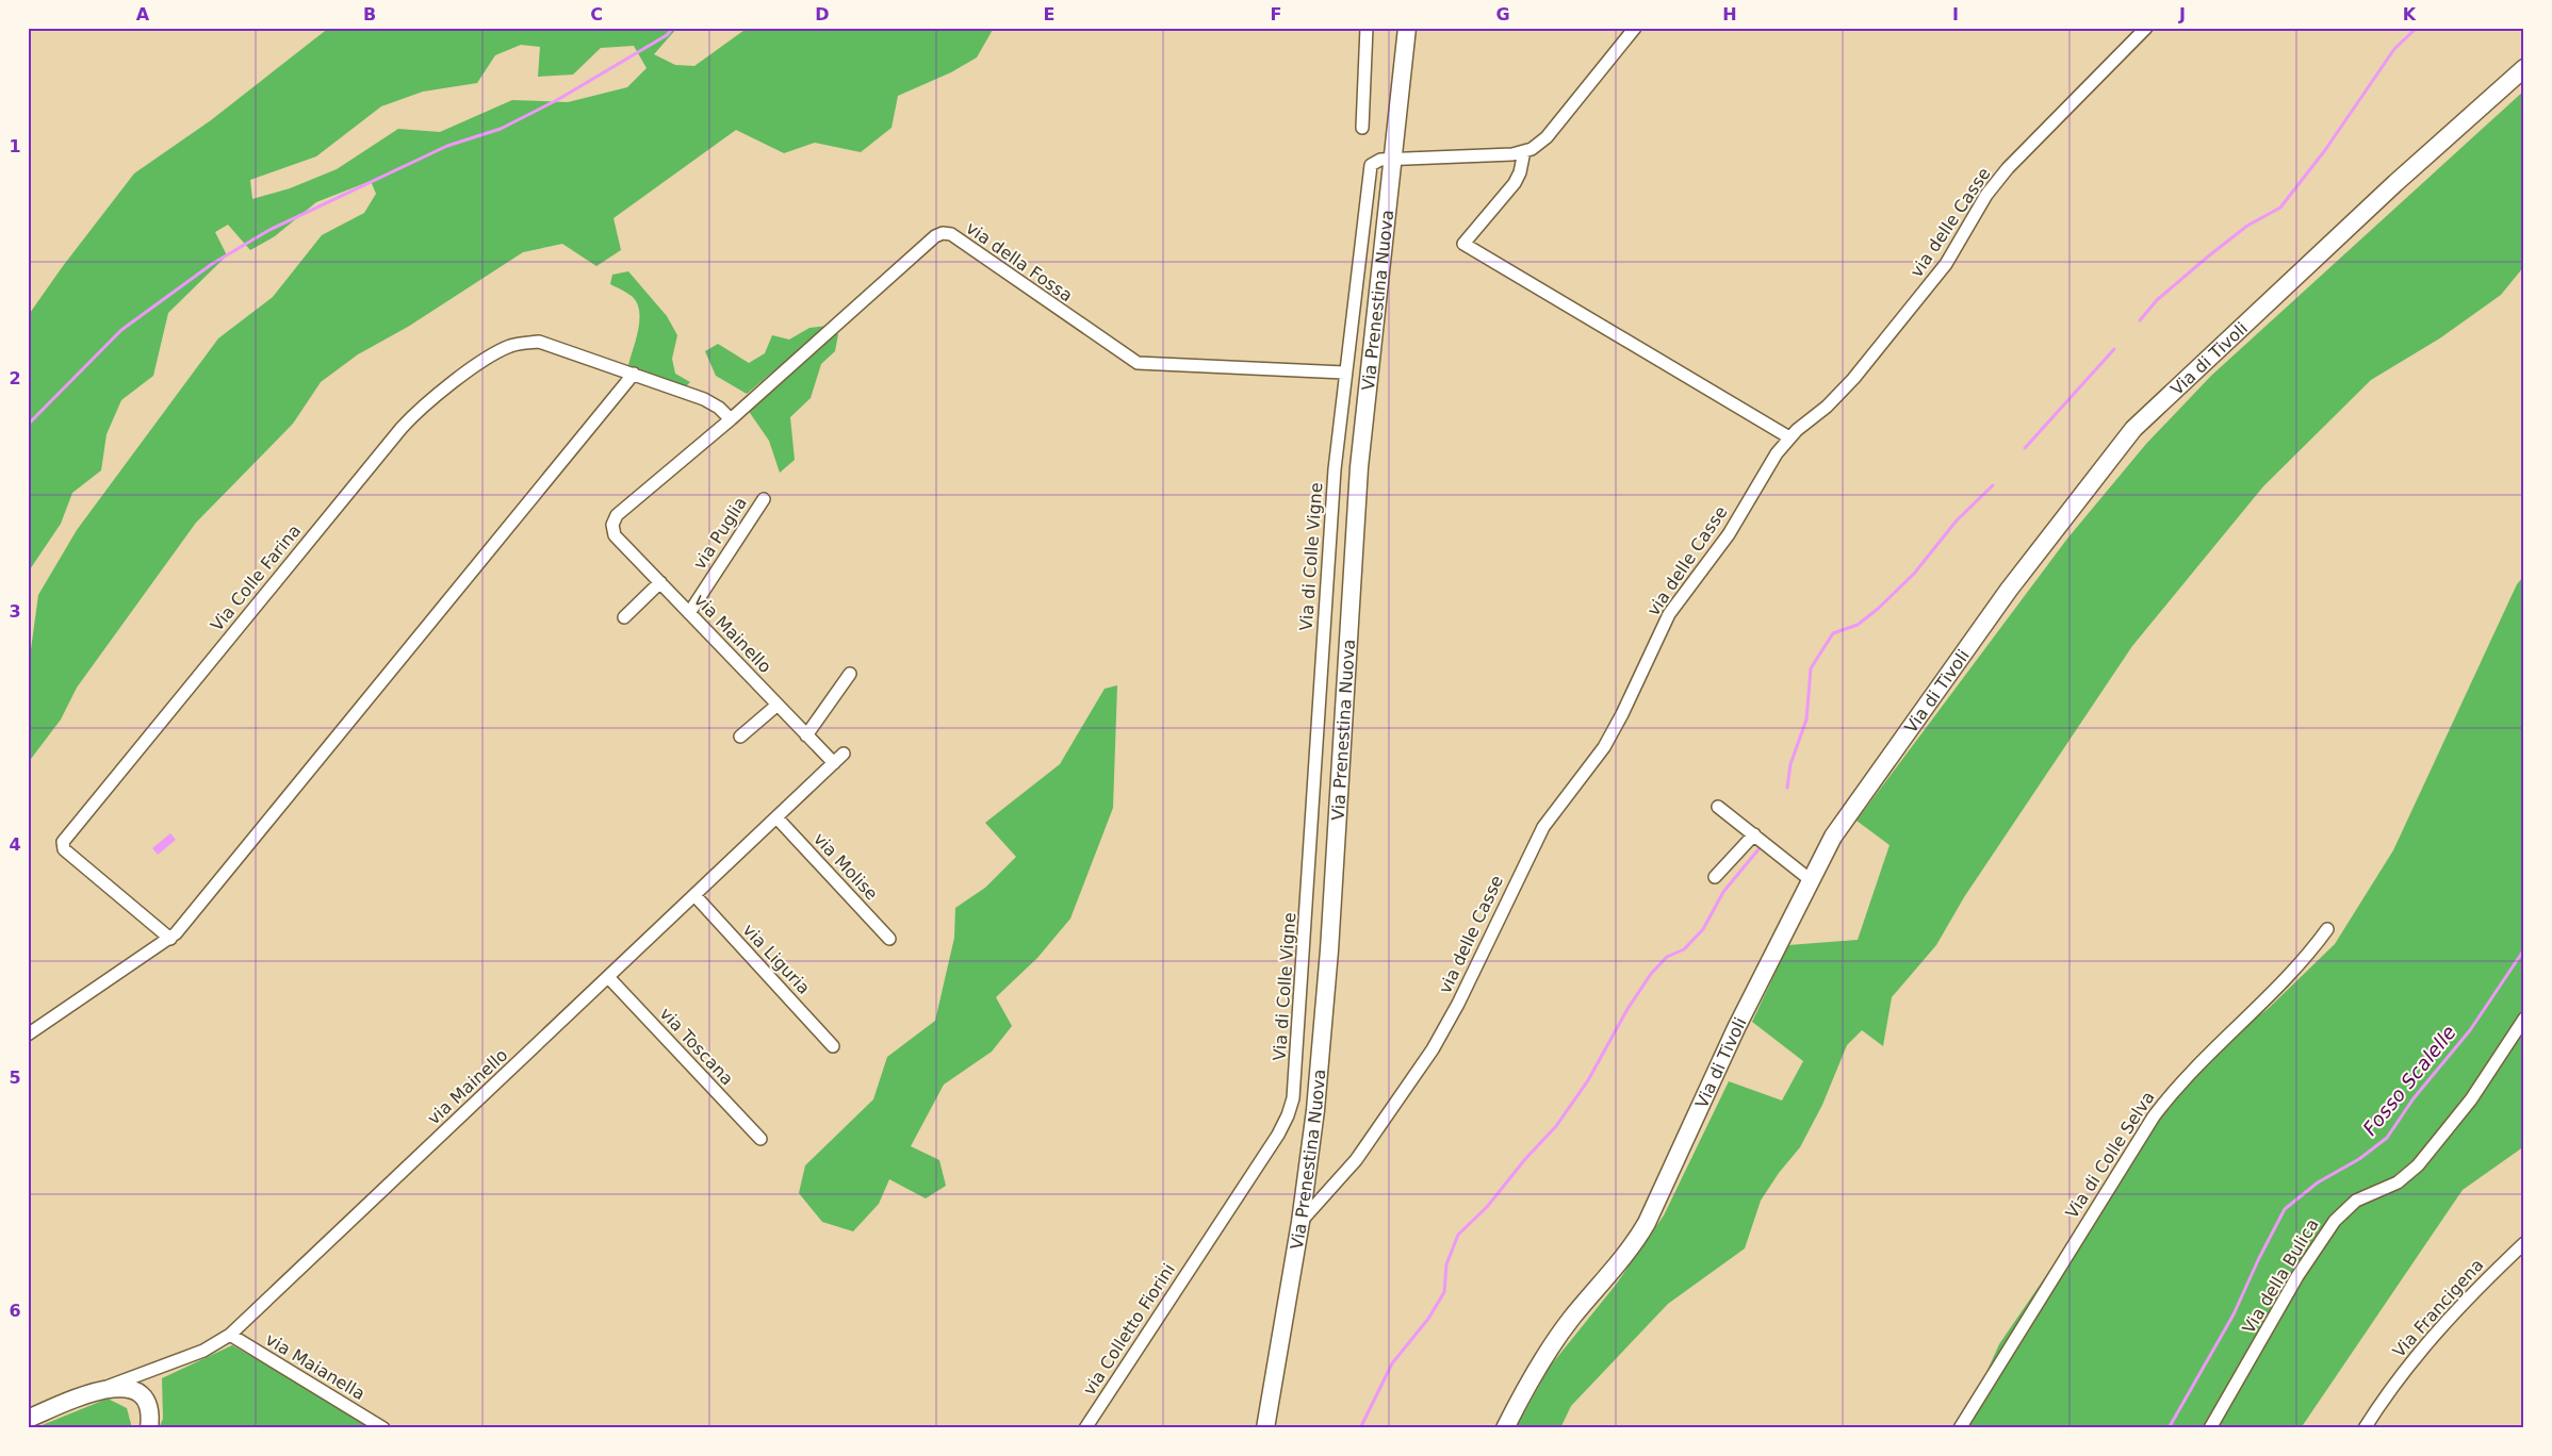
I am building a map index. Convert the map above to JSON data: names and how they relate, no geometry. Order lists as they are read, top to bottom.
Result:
{
  "streets": {
    "main road": ["Via Prenestina Nuova", "Via di Tivoli"],
    "street": [
      "via delle Casse",
      "via della Fossa",
      "via Puglia",
      "Via di Colle Vigne",
      "Via Colle Farina",
      "via Mainello",
      "via Molise",
      "via Liguria",
      "via Toscana",
      "Via di Colle Selva",
      "Via della Bulica",
      "Via Francigena",
      "via Colletto Fiorini",
      "via Maianella"
    ]
  },
  "crossings": [
    ["via delle Casse", "Via Prenestina Nuova"],
    ["via della Fossa", "Via di Colle Vigne"],
    ["via della Fossa", "Via Colle Farina"],
    ["via della Fossa", "via Mainello"],
    ["Via Prenestina Nuova", "Via di Colle Vigne"],
    ["via Puglia", "via Mainello"],
    ["Via di Colle Vigne", "via Colletto Fiorini"],
    ["via Mainello", "via Molise"],
    ["via Mainello", "via Liguria"],
    ["via Mainello", "via Toscana"],
    ["via Mainello", "via Maianella"]
  ],
  "water": ["Fosso Scalelle"],
  "grid": {
    "columns": [
      "A",
      "B",
      "C",
      "D",
      "E",
      "F",
      "G",
      "H",
      "I",
      "J",
      "K"
    ],
    "rows": [
      "1",
      "2",
      "3",
      "4",
      "5",
      "6"
    ]
  }
}
